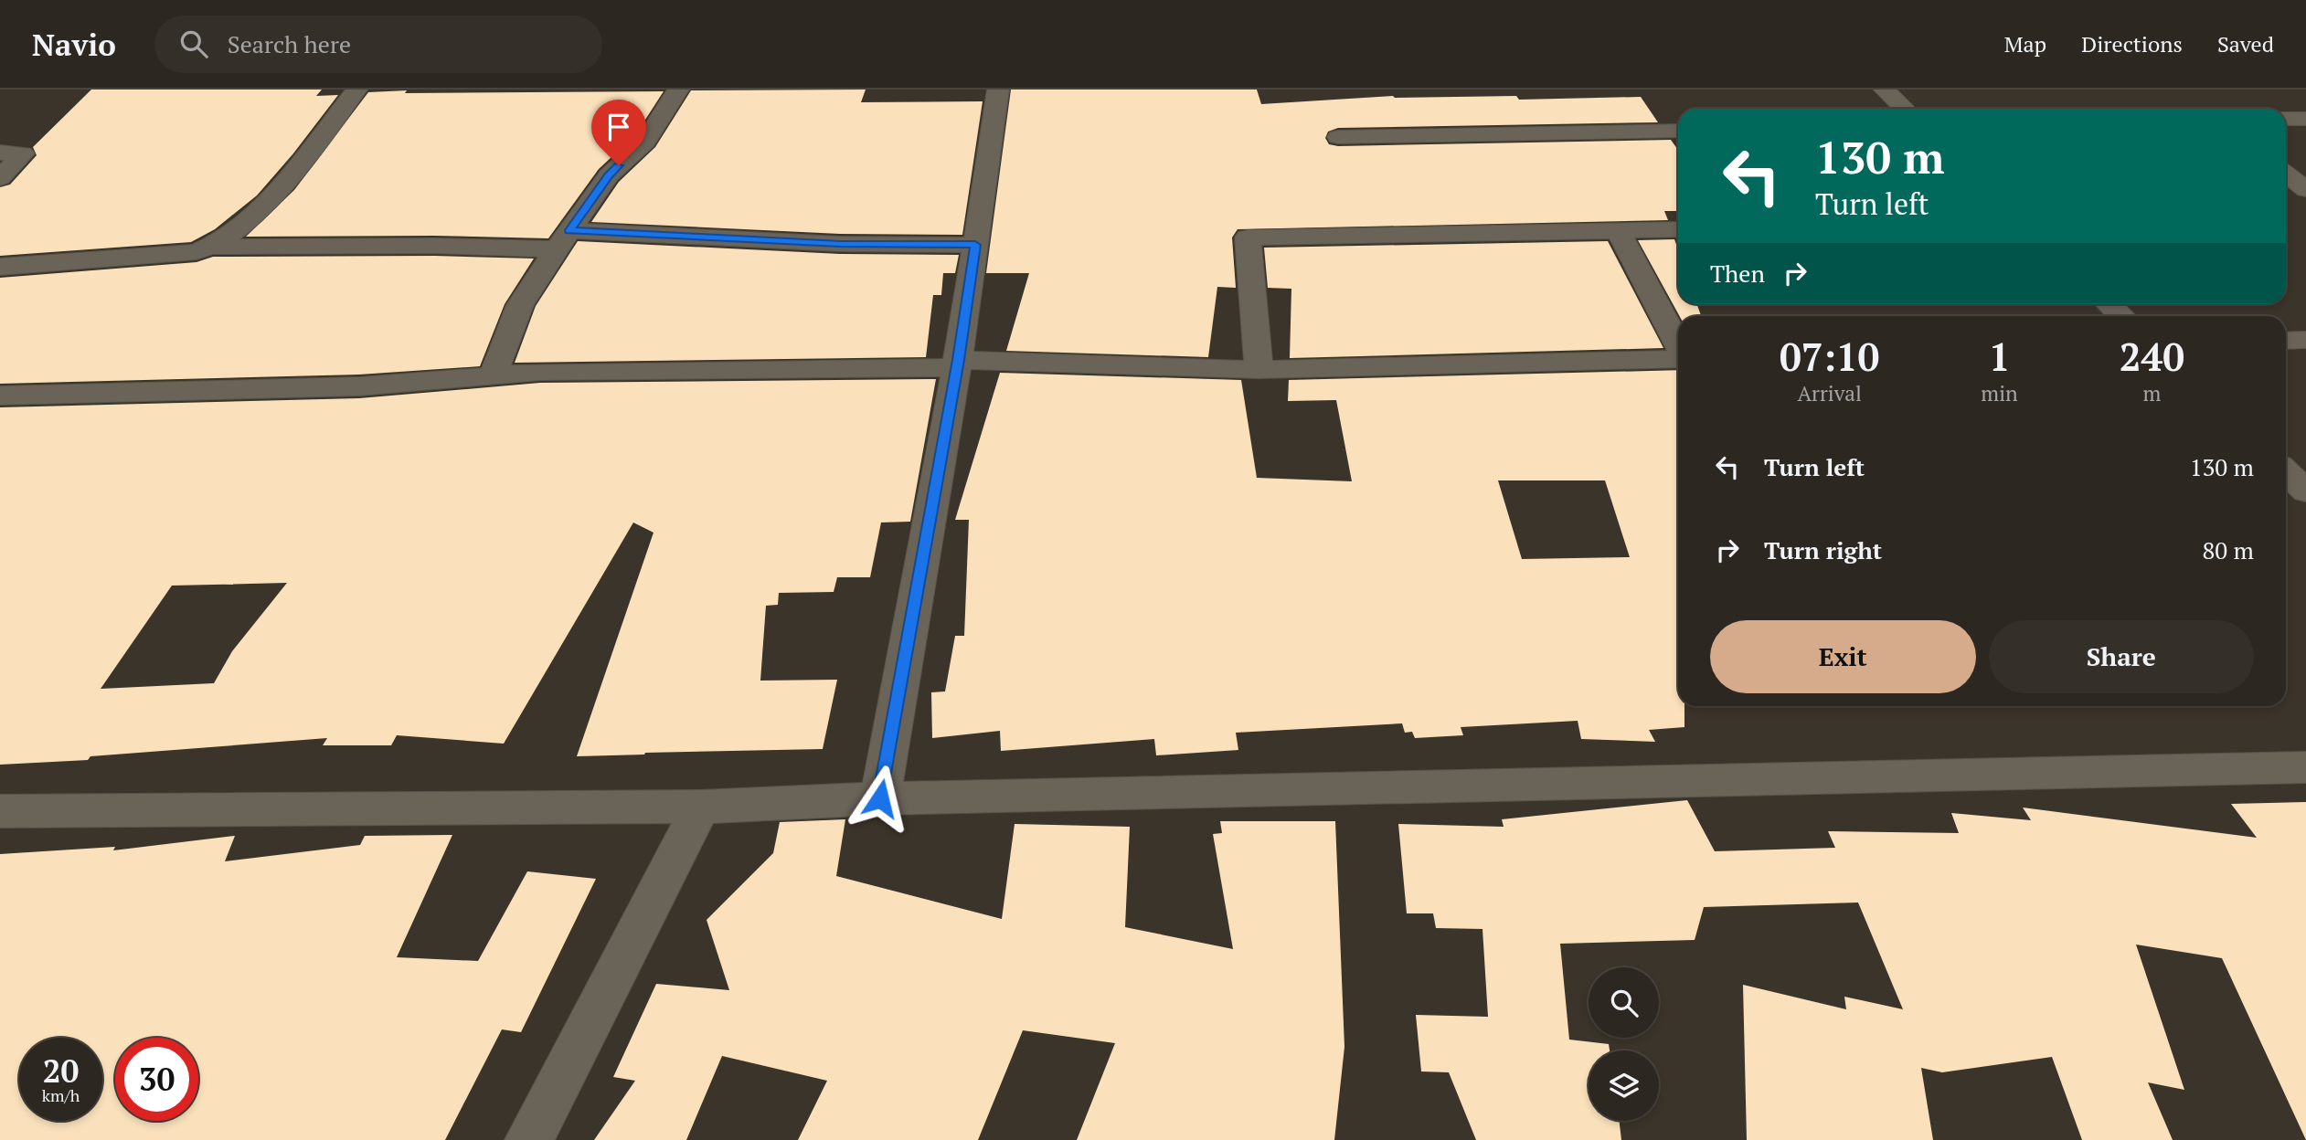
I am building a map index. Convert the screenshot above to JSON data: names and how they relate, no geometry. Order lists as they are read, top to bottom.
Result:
{
  "page": {
    "header": "Navio",
    "search": "Search here",
    "nav": ["Map", "Directions", "Saved"],
    "turn": ["130 m", "Turn left"],
    "then": "Then",
    "eta": [
      "07:10",
      "Arrival",
      "1",
      "min",
      "240",
      "m"
    ],
    "list": [
      {
        "name": "Turn left",
        "value": "130 m"
      },
      {
        "name": "Turn right",
        "value": "80 m"
      }
    ],
    "buttons": ["Exit", "Share"],
    "speed": "20 km/h",
    "limit": "30"
  }
}
